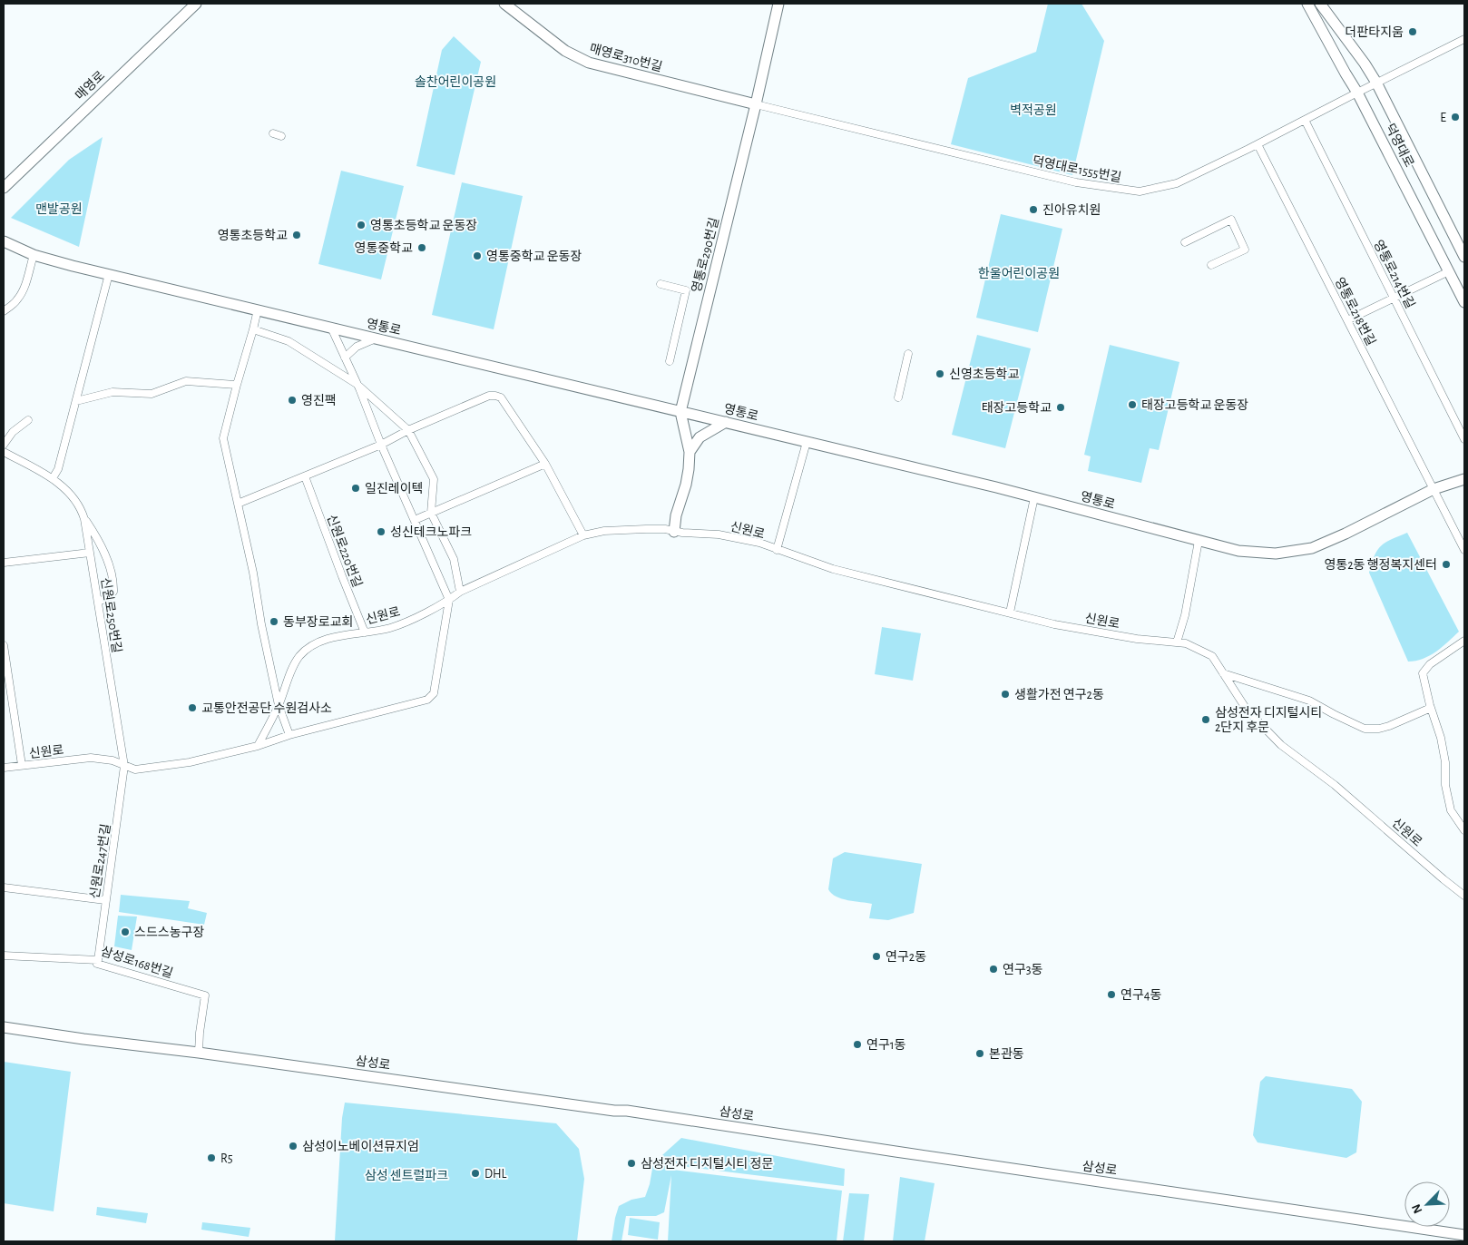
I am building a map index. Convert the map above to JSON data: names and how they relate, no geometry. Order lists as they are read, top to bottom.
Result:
{
  "streets": {
    "street": [
      "매영로310번길",
      "매영로",
      "덕영대로",
      "덕영대로1555번길",
      "영통로290번길",
      "영통로214번길",
      "영통로218번길",
      "영통로",
      "신원로",
      "신원로220번길",
      "신원로250번길",
      "신원로247번길",
      "삼성로168번길",
      "삼성로"
    ]
  },
  "crossings": [
    ["매영로310번길", "덕영대로1555번길"],
    ["매영로310번길", "영통로290번길"],
    ["덕영대로", "덕영대로1555번길"],
    ["덕영대로1555번길", "영통로290번길"],
    ["덕영대로1555번길", "영통로214번길"],
    ["덕영대로1555번길", "영통로218번길"],
    ["영통로290번길", "영통로"],
    ["영통로218번길", "영통로"],
    ["신원로", "신원로220번길"],
    ["신원로", "신원로250번길"],
    ["신원로", "신원로247번길"],
    ["신원로250번길", "신원로247번길"],
    ["신원로247번길", "삼성로168번길"],
    ["삼성로168번길", "삼성로"]
  ],
  "parks": [
    "솔찬어린이공원",
    "벽적공원",
    "맨발공원",
    "한울어린이공원",
    "삼성 센트럴파크"
  ],
  "places": [
    "더판타지움",
    "E",
    "진아유치원",
    "영통초등학교 운동장",
    "영통초등학교",
    "영통중학교",
    "영통중학교 운동장",
    "신영초등학교",
    "영진팩",
    "태장고등학교 운동장",
    "태장고등학교",
    "일진레이텍",
    "성신테크노파크",
    "영통2동 행정복지센터",
    "동부장로교회",
    "생활가전 연구2동",
    "교통안전공단 수원검사소",
    "삼성전자 디지털시티 2단지 후문",
    "스드스농구장",
    "연구2동",
    "연구3동",
    "연구4동",
    "연구1동",
    "본관동",
    "삼성이노베이션뮤지엄",
    "R5",
    "삼성전자 디지털시티 정문",
    "DHL"
  ],
  "north": "bottom left"
}
